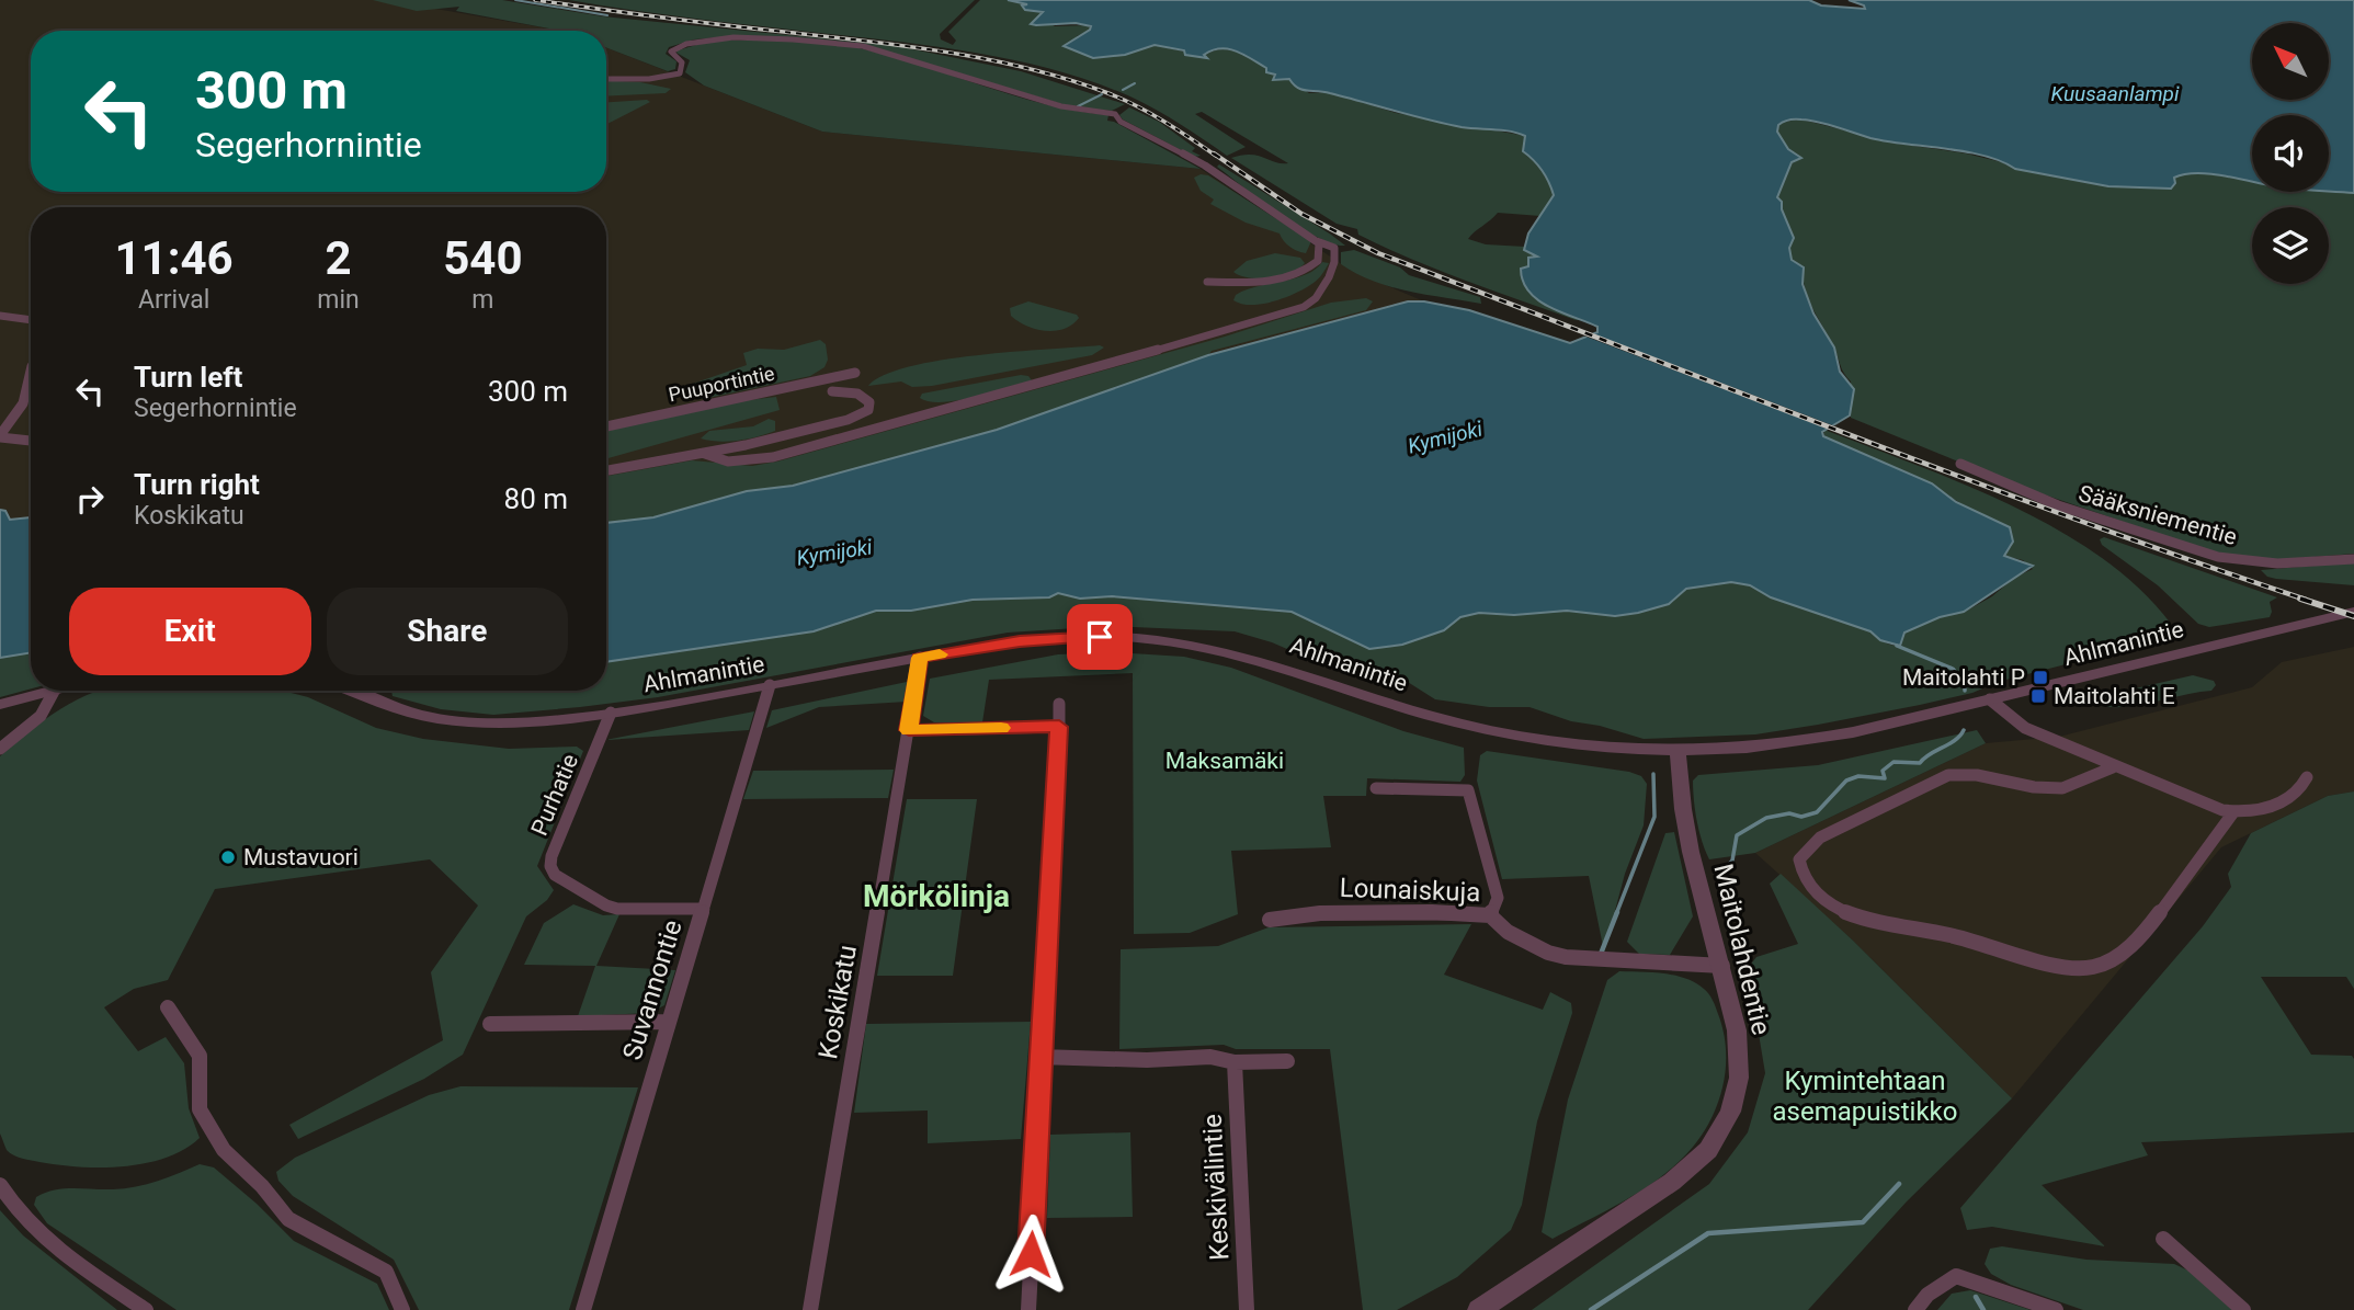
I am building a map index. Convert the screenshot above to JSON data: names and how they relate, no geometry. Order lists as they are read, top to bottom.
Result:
{
  "streets": {
    "street": [
      "Puuportintie",
      "Sääksniementie",
      "Ahlmanintie",
      "Purhatie",
      "Lounaiskuja",
      "Maitolahdentie",
      "Suvannontie",
      "Koskikatu",
      "Keskivälintie"
    ]
  },
  "crossings": [
    ["Ahlmanintie", "Purhatie"],
    ["Ahlmanintie", "Maitolahdentie"],
    ["Ahlmanintie", "Suvannontie"],
    ["Ahlmanintie", "Koskikatu"],
    ["Purhatie", "Suvannontie"],
    ["Lounaiskuja", "Maitolahdentie"]
  ],
  "districts": ["Mörkölinja"],
  "water": ["Kuusaanlampi", "Kymijoki"],
  "parks": ["Maksamäki", "Kymintehtaan asemapuistikko"],
  "places": {
    "transit": ["Maitolahti P", "Maitolahti E"],
    "other": ["Mustavuori"]
  },
  "north": "top left",
  "page": {
    "turn": ["300 m", "Segerhornintie"],
    "eta": [
      "11:46",
      "Arrival",
      "2",
      "min",
      "540",
      "m"
    ],
    "list": [
      {
        "name": "Turn left",
        "note": "Segerhornintie",
        "value": "300 m"
      },
      {
        "name": "Turn right",
        "note": "Koskikatu",
        "value": "80 m"
      }
    ],
    "buttons": ["Exit", "Share"]
  }
}
